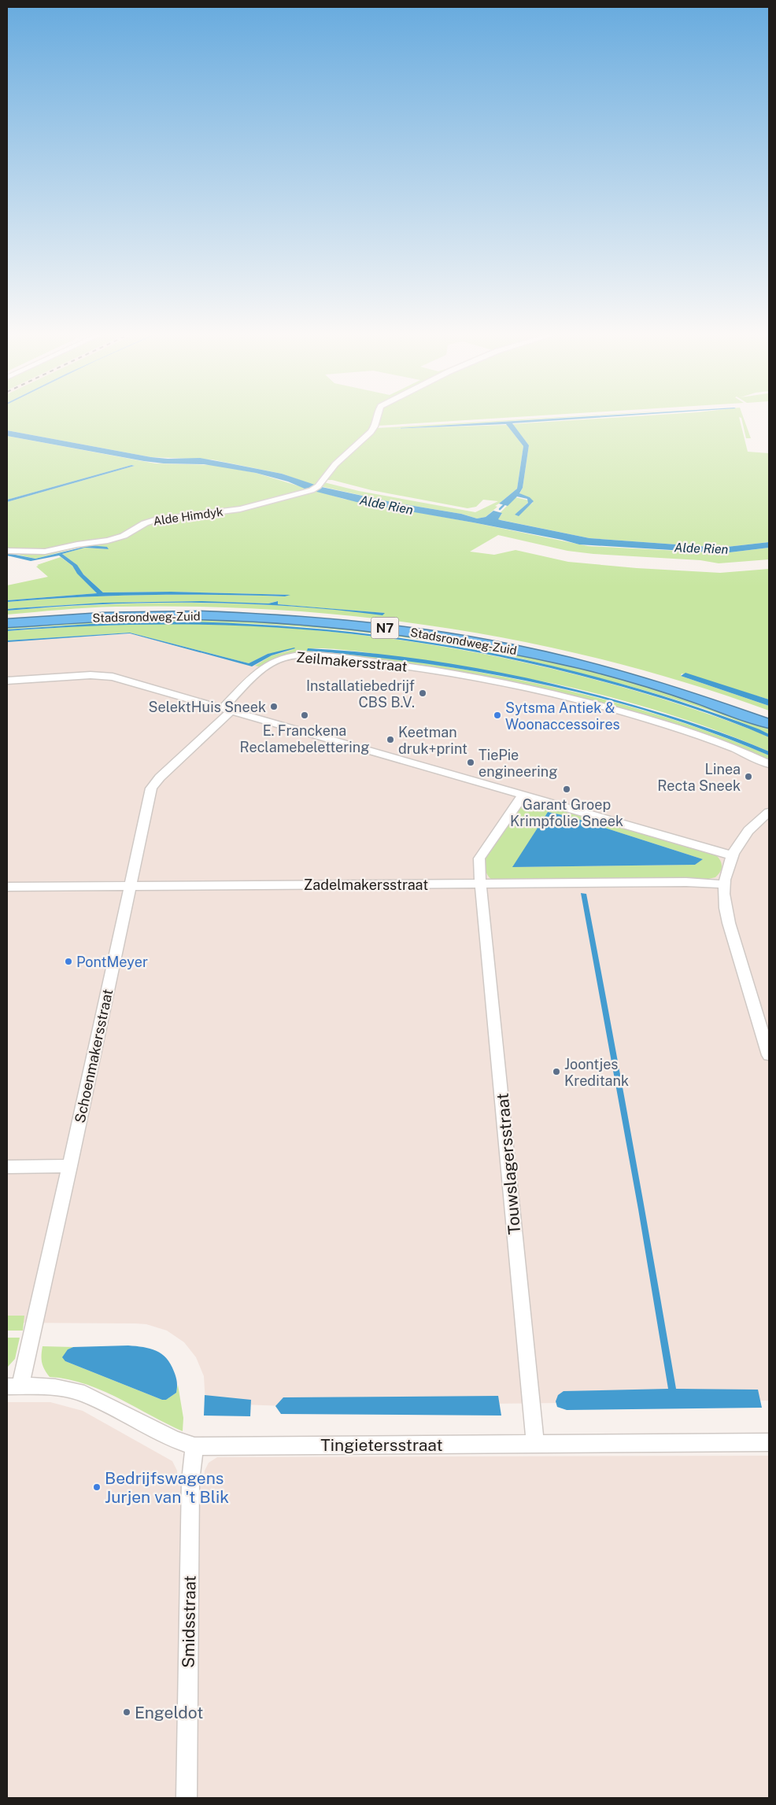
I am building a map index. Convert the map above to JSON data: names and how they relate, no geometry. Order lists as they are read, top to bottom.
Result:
{
  "streets": {
    "highway": ["Stadsrondweg-Zuid", "N7"],
    "street": [
      "Alde Himdyk",
      "Zeilmakersstraat",
      "Zadelmakersstraat",
      "Schoenmakersstraat",
      "Touwslagersstraat",
      "Tingietersstraat",
      "Smidsstraat"
    ]
  },
  "crossings": [
    ["Zeilmakersstraat", "Schoenmakersstraat"],
    ["Zadelmakersstraat", "Schoenmakersstraat"],
    ["Zadelmakersstraat", "Touwslagersstraat"],
    ["Schoenmakersstraat", "Tingietersstraat"],
    ["Touwslagersstraat", "Tingietersstraat"],
    ["Tingietersstraat", "Smidsstraat"]
  ],
  "water": ["Alde Rien"],
  "places": [
    "Installatiebedrijf CBS B.V.",
    "SelektHuis Sneek",
    "E. Franckena Reclamebelettering",
    "Sytsma Antiek & Woonaccessoires",
    "Keetman druk+print",
    "TiePie engineering",
    "Linea Recta Sneek",
    "Garant Groep Krimpfolie Sneek",
    "PontMeyer",
    "Joontjes Kreditank",
    "Bedrijfswagens Jurjen van 't Blik",
    "Engeldot"
  ]
}
